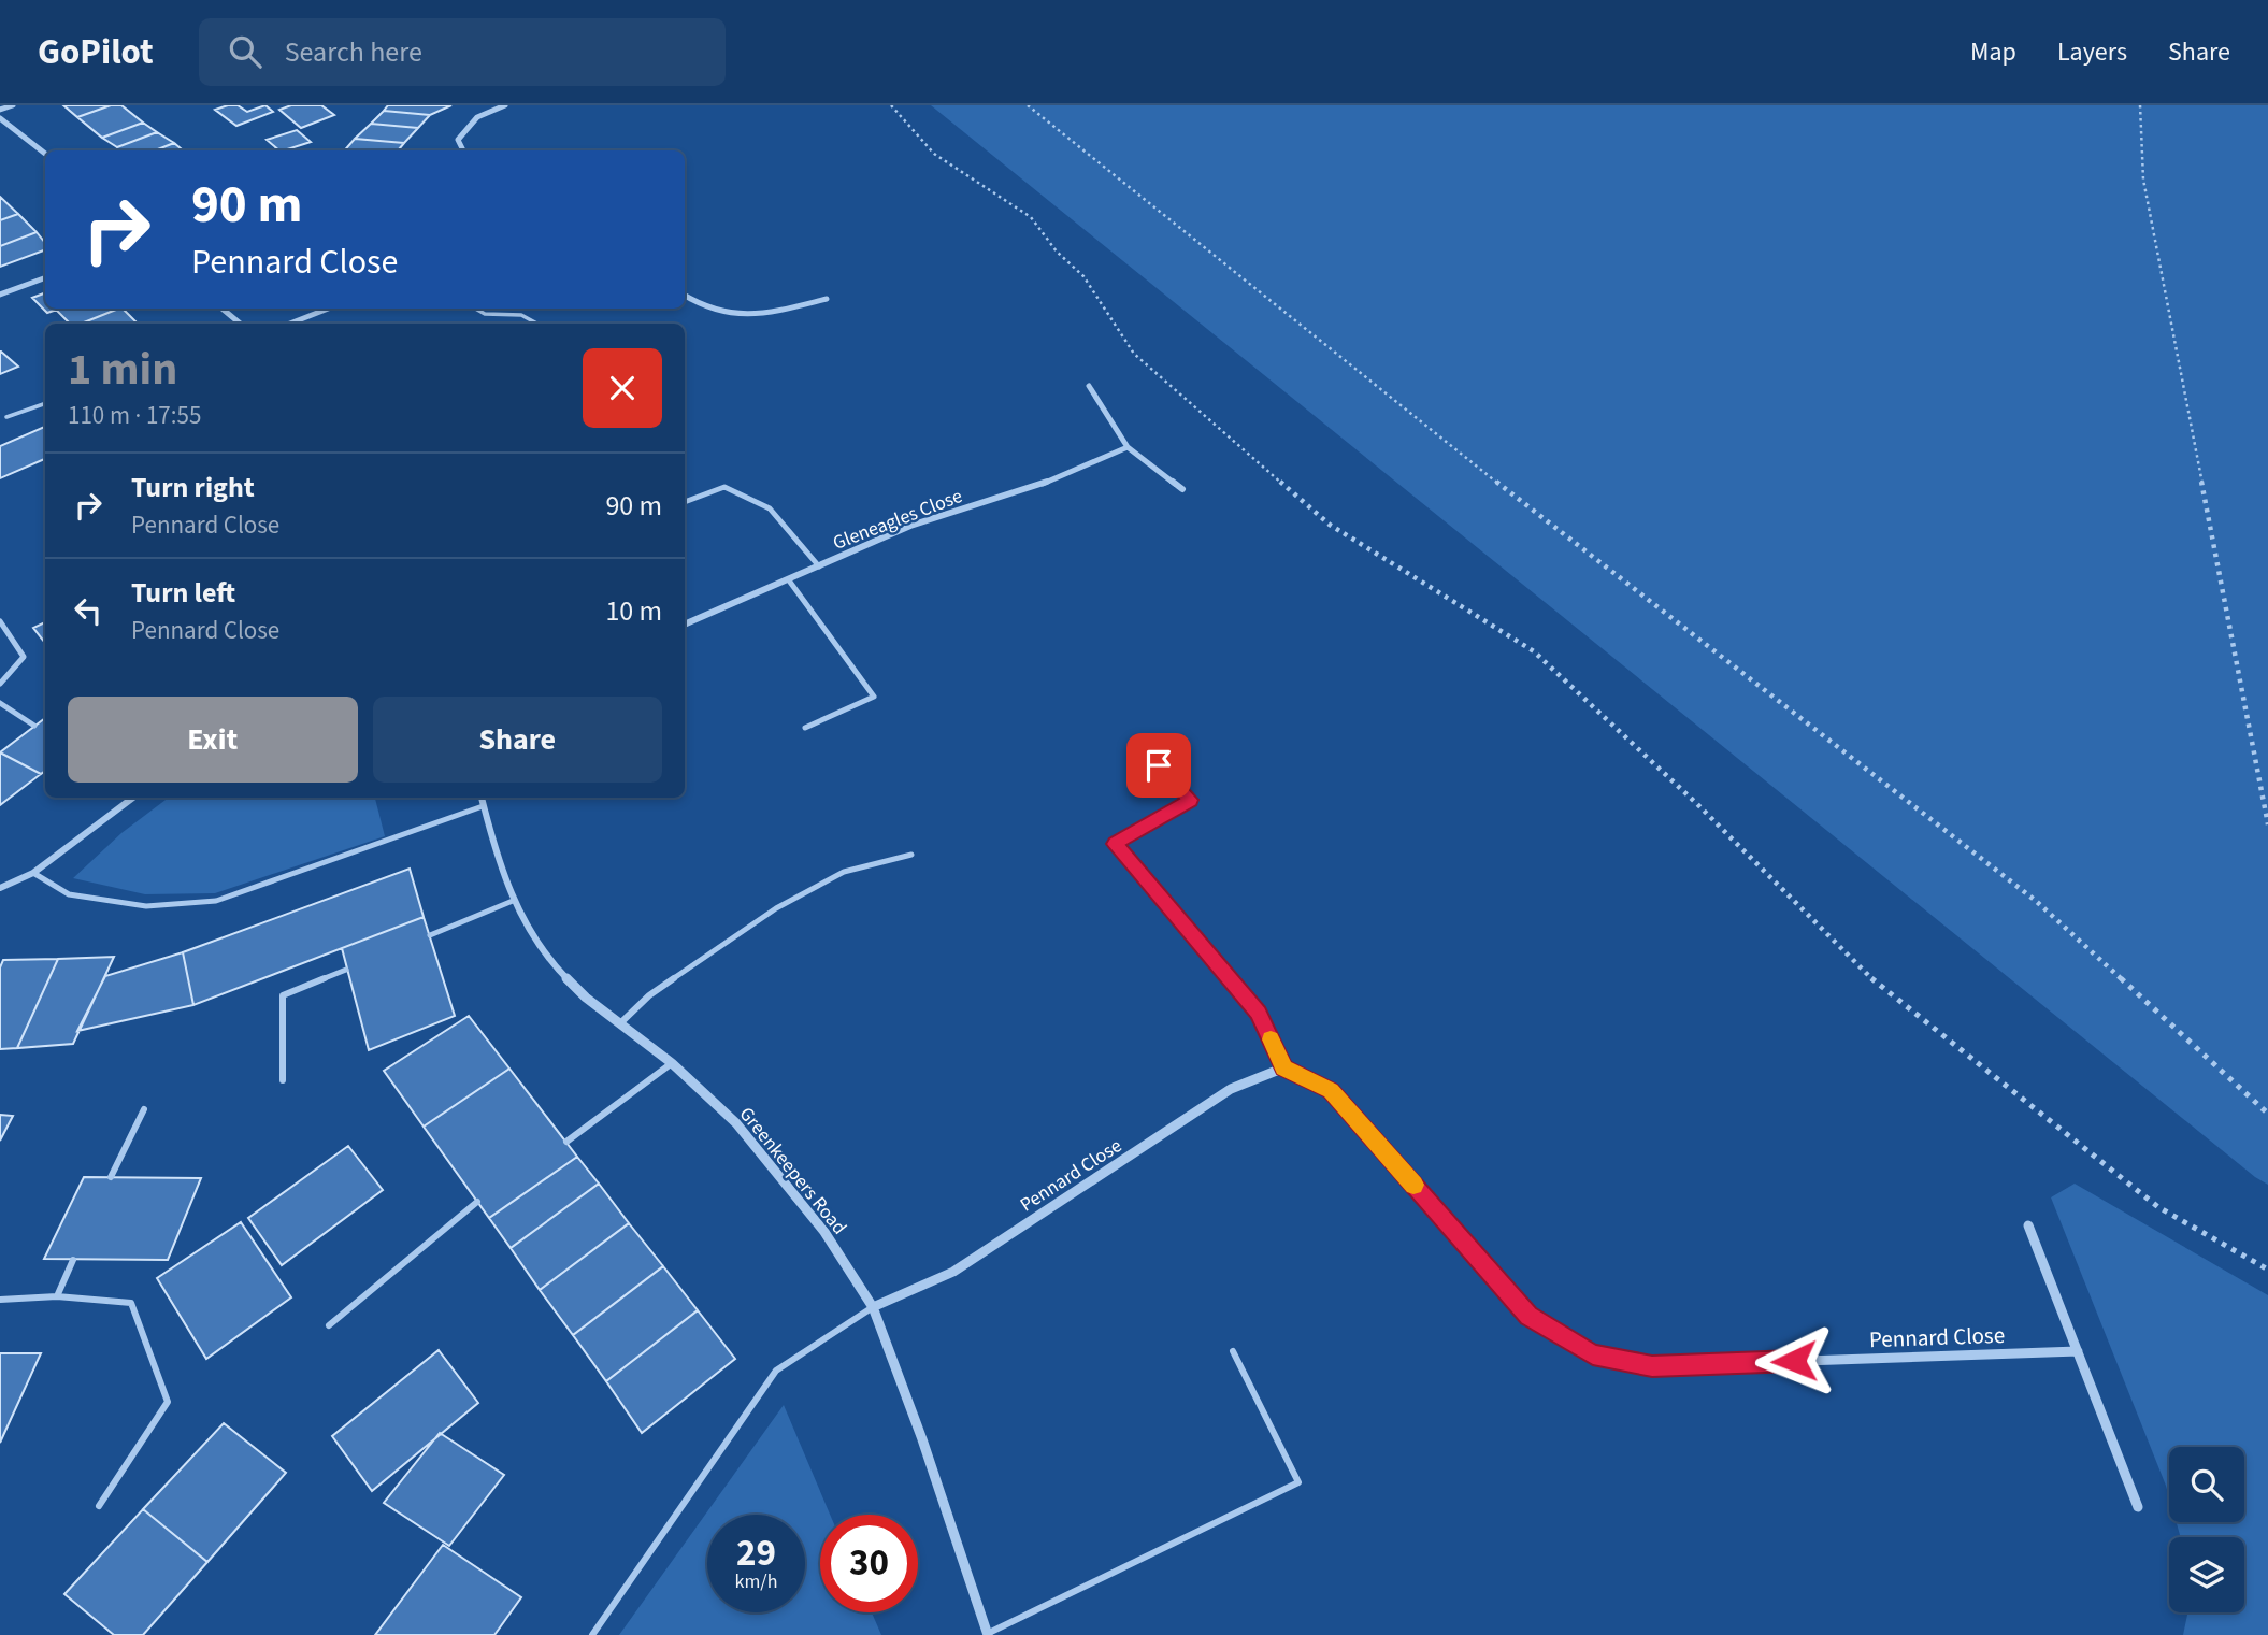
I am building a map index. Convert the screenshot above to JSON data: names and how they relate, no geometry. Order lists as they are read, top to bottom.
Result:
{
  "streets": {
    "street": ["Gleneagles Close", "Greenkeepers Road", "Pennard Close"]
  },
  "crossings": [
    ["Greenkeepers Road", "Pennard Close"]
  ],
  "page": {
    "header": "GoPilot",
    "search": "Search here",
    "nav": ["Map", "Layers", "Share"],
    "turn": ["90 m", "Pennard Close"],
    "heading": ["1 min", "110 m · 17:55"],
    "list": [
      {
        "name": "Turn right",
        "note": "Pennard Close",
        "value": "90 m"
      },
      {
        "name": "Turn left",
        "note": "Pennard Close",
        "value": "10 m"
      }
    ],
    "buttons": ["Exit", "Share"],
    "speed": "29 km/h",
    "limit": "30"
  }
}
